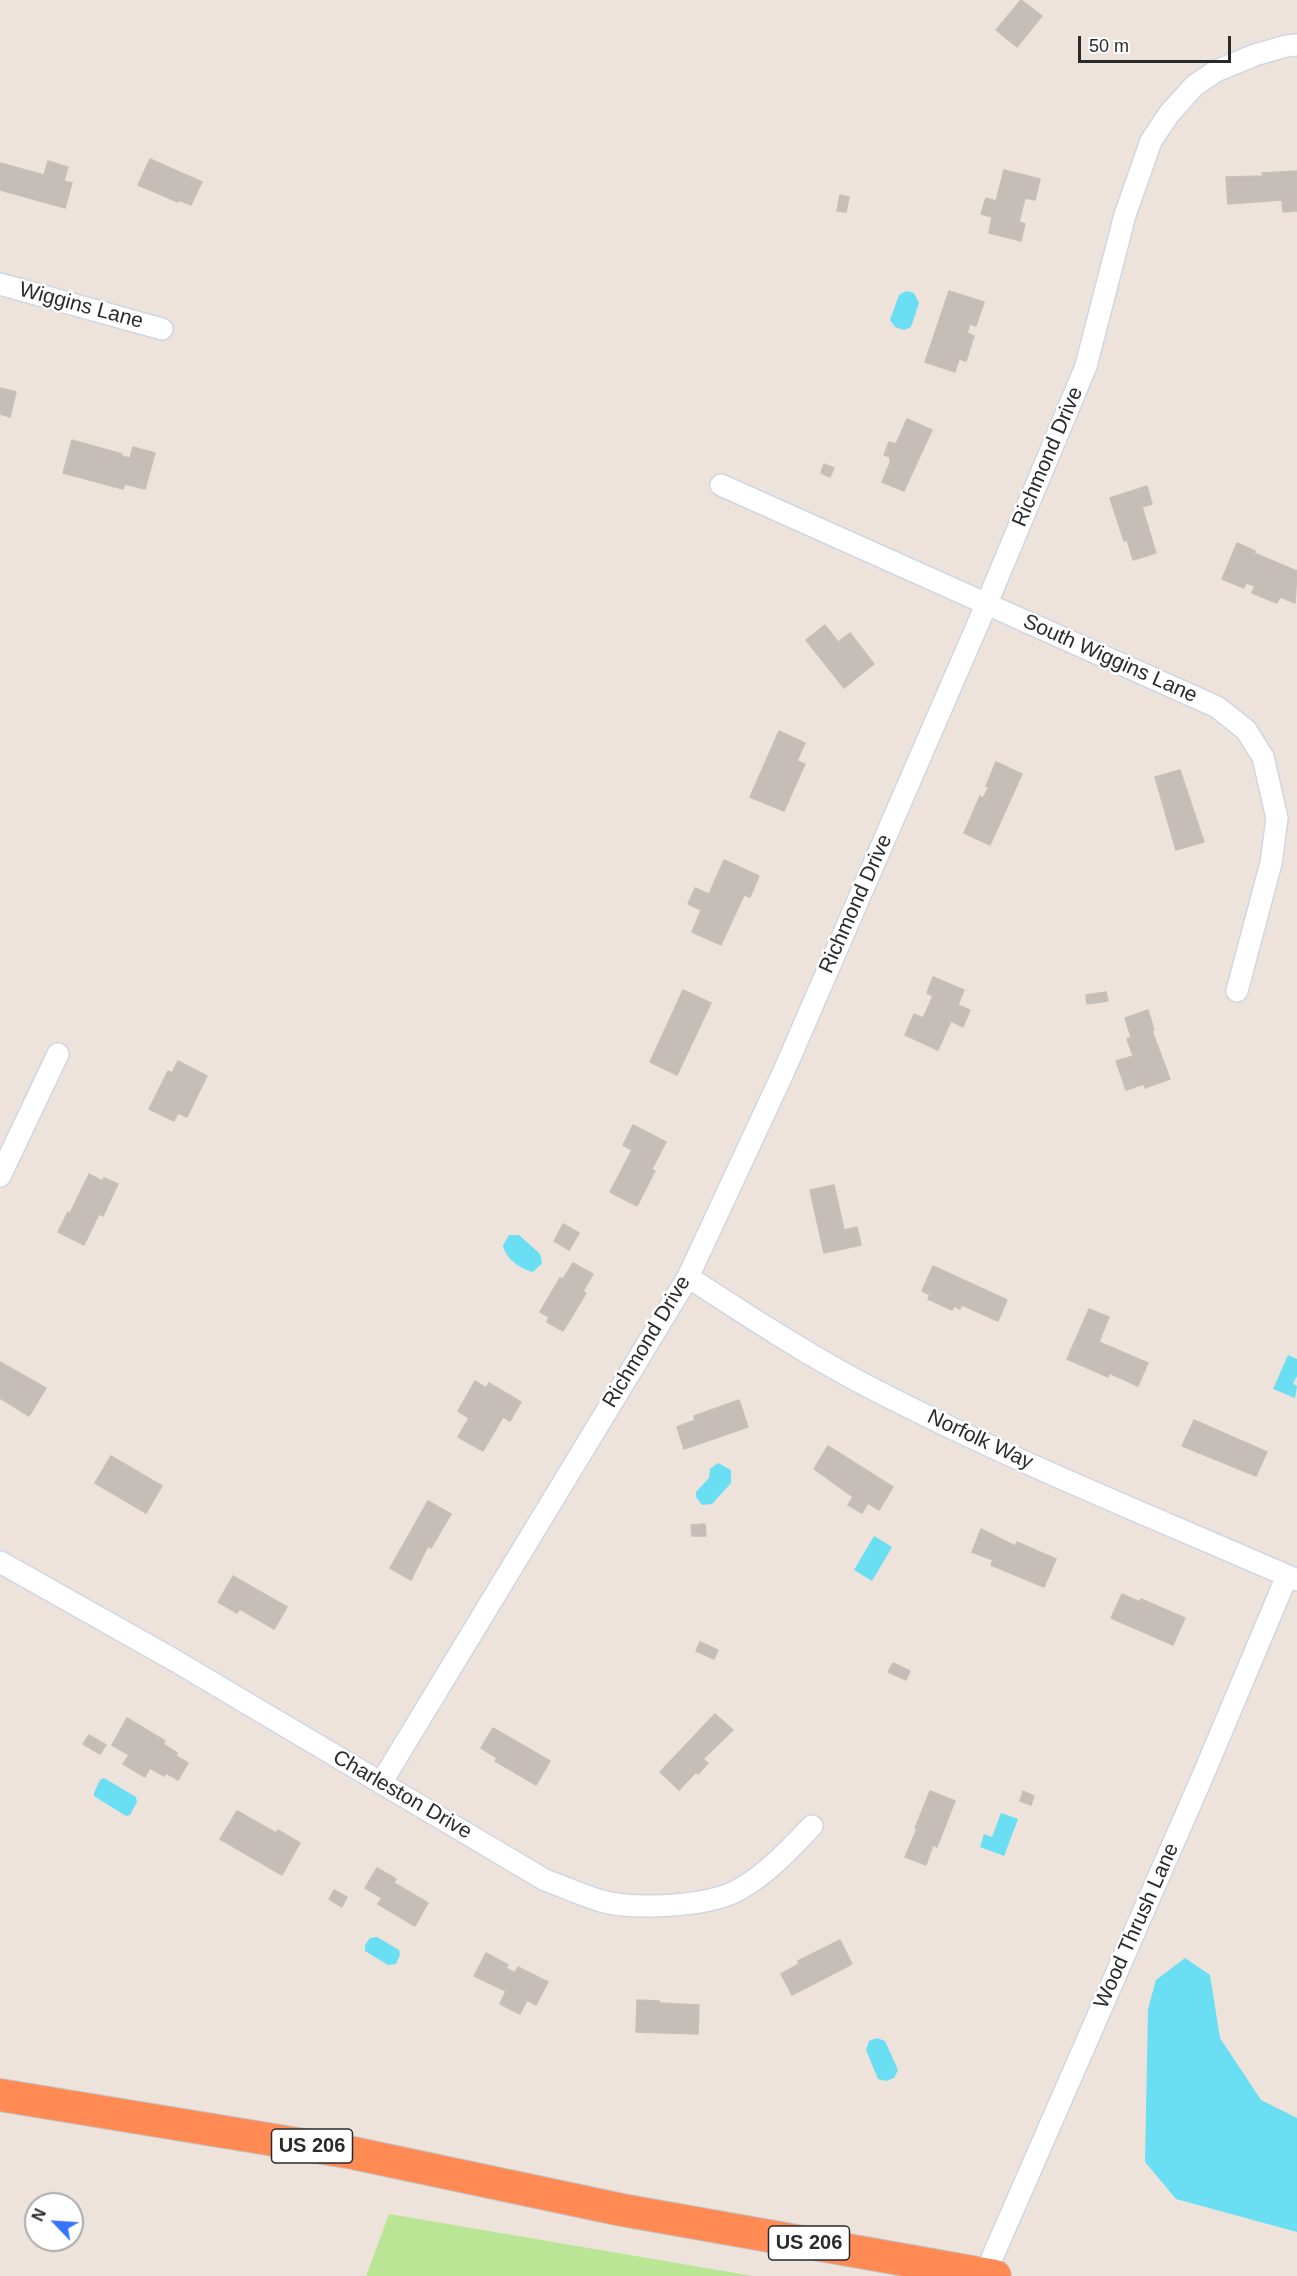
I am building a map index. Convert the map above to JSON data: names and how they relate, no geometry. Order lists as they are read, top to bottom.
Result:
{
  "streets": {
    "highway": ["US 206"],
    "street": [
      "Wiggins Lane",
      "Richmond Drive",
      "South Wiggins Lane",
      "Norfolk Way",
      "Charleston Drive",
      "Wood Thrush Lane"
    ]
  },
  "crossings": [
    ["Richmond Drive", "South Wiggins Lane"],
    ["Richmond Drive", "Norfolk Way"],
    ["Richmond Drive", "Charleston Drive"],
    ["Norfolk Way", "Wood Thrush Lane"],
    ["Wood Thrush Lane", "US 206"]
  ],
  "scale_bar": "50 m",
  "north": "top left"
}
